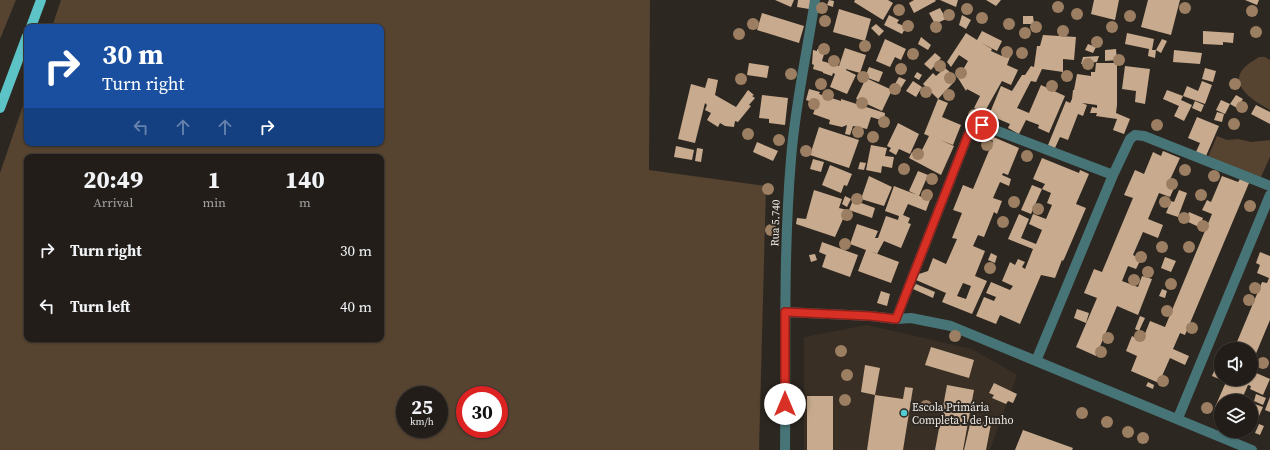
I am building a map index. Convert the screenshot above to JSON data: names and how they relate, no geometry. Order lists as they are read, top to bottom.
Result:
{
  "streets": {
    "street": ["Rua 5.740"]
  },
  "places": ["Escola Primária Completa 1 de Junho"],
  "page": {
    "turn": ["30 m", "Turn right"],
    "eta": [
      "20:49",
      "Arrival",
      "1",
      "min",
      "140",
      "m"
    ],
    "list": [
      {
        "name": "Turn right",
        "value": "30 m"
      },
      {
        "name": "Turn left",
        "value": "40 m"
      }
    ],
    "speed": "25 km/h",
    "limit": "30"
  }
}
